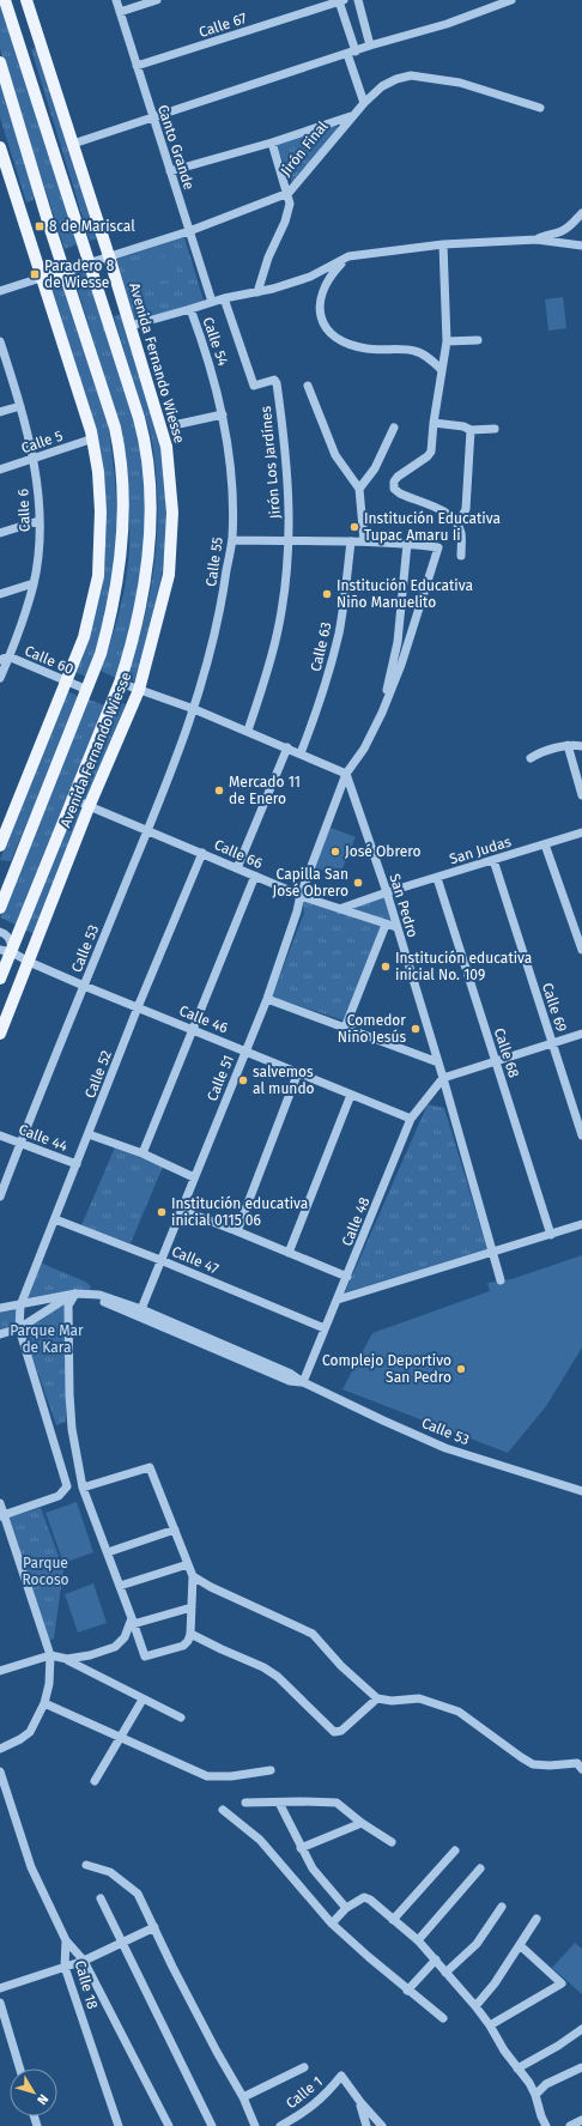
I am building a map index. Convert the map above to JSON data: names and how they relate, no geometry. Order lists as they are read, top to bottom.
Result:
{
  "streets": {
    "main road": ["Jirón Final", "Avenida Fernando Wiesse"],
    "street": [
      "Calle 67",
      "Canto Grande",
      "Calle 54",
      "Calle 5",
      "Jirón Los Jardínes",
      "Calle 6",
      "Calle 55",
      "Calle 63",
      "Calle 60",
      "San Judas",
      "Calle 66",
      "San Pedro",
      "Calle 53",
      "Calle 69",
      "Calle 46",
      "Calle 68",
      "Calle 52",
      "Calle 51",
      "Calle 44",
      "Calle 48",
      "Calle 47",
      "Calle 18",
      "Calle 1"
    ]
  },
  "crossings": [
    ["Calle 67", "Canto Grande"],
    ["Canto Grande", "Jirón Final"],
    ["Jirón Final", "Avenida Fernando Wiesse"],
    ["Calle 54", "Avenida Fernando Wiesse"],
    ["Calle 54", "Calle 55"],
    ["Avenida Fernando Wiesse", "Calle 60"],
    ["Avenida Fernando Wiesse", "Calle 66"],
    ["Avenida Fernando Wiesse", "Calle 46"],
    ["Calle 5", "Calle 6"],
    ["Calle 6", "Calle 60"],
    ["Calle 55", "Calle 53"],
    ["San Judas", "Calle 66"],
    ["San Judas", "San Pedro"],
    ["San Judas", "Calle 69"],
    ["San Judas", "Calle 68"],
    ["Calle 66", "San Pedro"],
    ["Calle 66", "Calle 53"],
    ["Calle 66", "Calle 52"],
    ["Calle 66", "Calle 51"],
    ["San Pedro", "Calle 51"],
    ["San Pedro", "Calle 48"],
    ["Calle 53", "Calle 46"],
    ["Calle 53", "Calle 52"],
    ["Calle 53", "Calle 51"],
    ["Calle 53", "Calle 44"],
    ["Calle 53", "Calle 48"],
    ["Calle 46", "Calle 52"],
    ["Calle 46", "Calle 51"],
    ["Calle 46", "Calle 48"],
    ["Calle 52", "Calle 44"],
    ["Calle 52", "Calle 47"],
    ["Calle 51", "Calle 47"],
    ["Calle 48", "Calle 47"]
  ],
  "parks": ["Parque Mar de Kara", "Parque Rocoso"],
  "places": {
    "transit": ["8 de Mariscal", "Paradero 8 de Wiesse"],
    "other": [
      "Institución Educativa Tupac Amaru Ii",
      "Institución Educativa Niño Manuelito",
      "Mercado 11 de Enero",
      "José Obrero",
      "Capilla San José Obrero",
      "Institución educativa inicial No. 109",
      "Comedor Niño Jesús",
      "salvemos al mundo",
      "Institución educativa inicial 0115 06",
      "Complejo Deportivo San Pedro"
    ]
  },
  "north": "bottom right"
}
